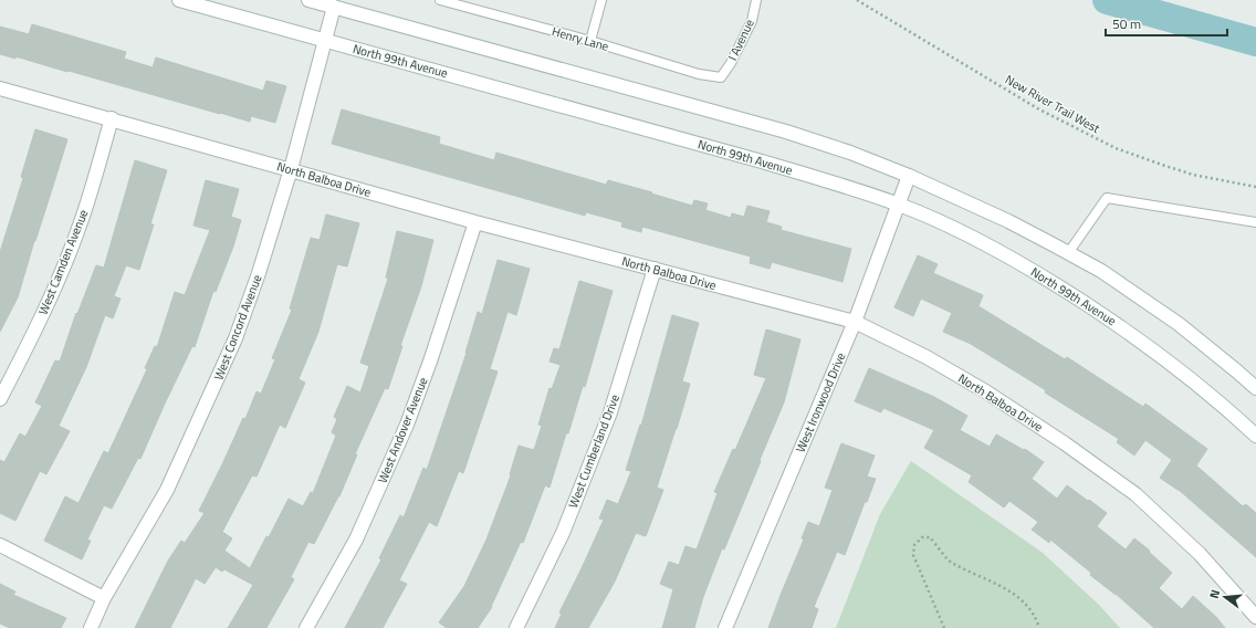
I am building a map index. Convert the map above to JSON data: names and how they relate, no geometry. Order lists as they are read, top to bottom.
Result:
{
  "streets": {
    "street": [
      "North 99th Avenue",
      "North Balboa Drive",
      "West Camden Avenue",
      "West Concord Avenue",
      "West Ironwood Drive",
      "West Andover Avenue",
      "West Cumberland Drive"
    ],
    "lane": ["Henry Lane", "I Avenue"],
    "path": ["New River Trail West"]
  },
  "crossings": [
    ["Henry Lane", "I Avenue"],
    ["North 99th Avenue", "West Concord Avenue"],
    ["North 99th Avenue", "West Ironwood Drive"],
    ["North Balboa Drive", "West Camden Avenue"],
    ["North Balboa Drive", "West Concord Avenue"],
    ["North Balboa Drive", "West Ironwood Drive"],
    ["North Balboa Drive", "West Andover Avenue"],
    ["North Balboa Drive", "West Cumberland Drive"]
  ],
  "scale_bar": "50 m",
  "north": "left"
}
